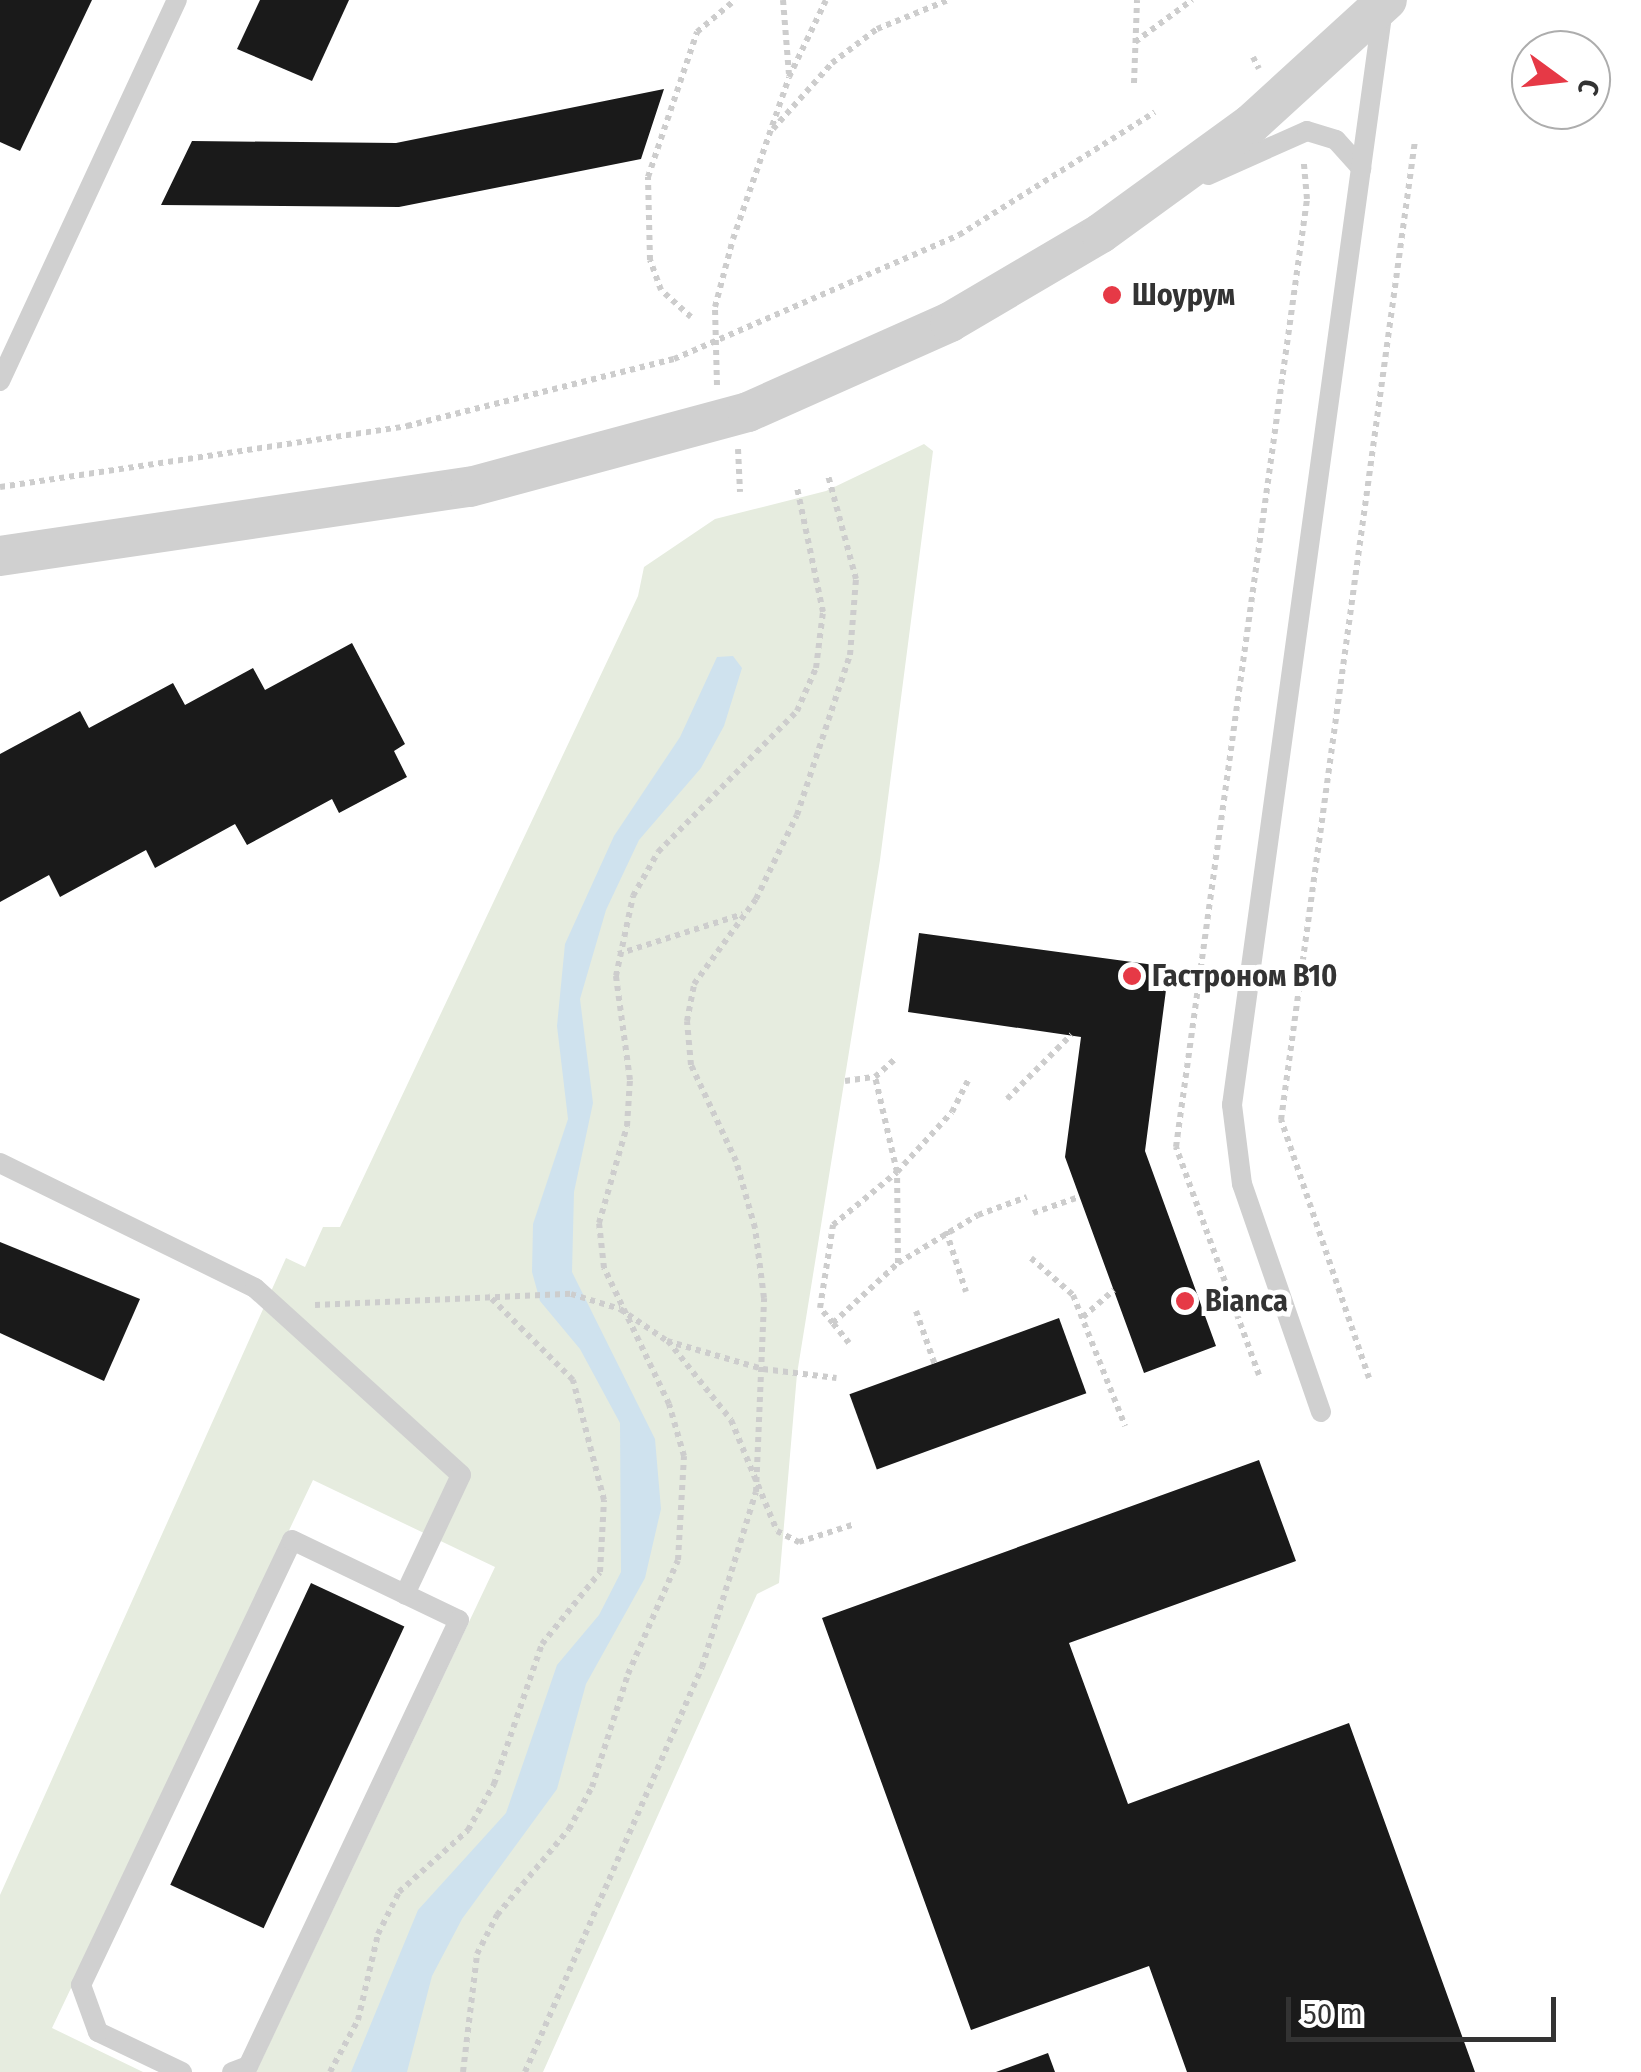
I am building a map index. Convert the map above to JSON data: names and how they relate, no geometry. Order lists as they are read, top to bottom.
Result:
{
  "places": ["Шоурум", "Гастроном B10", "Bianca"],
  "scale_bar": "50 m",
  "north": "right"
}
